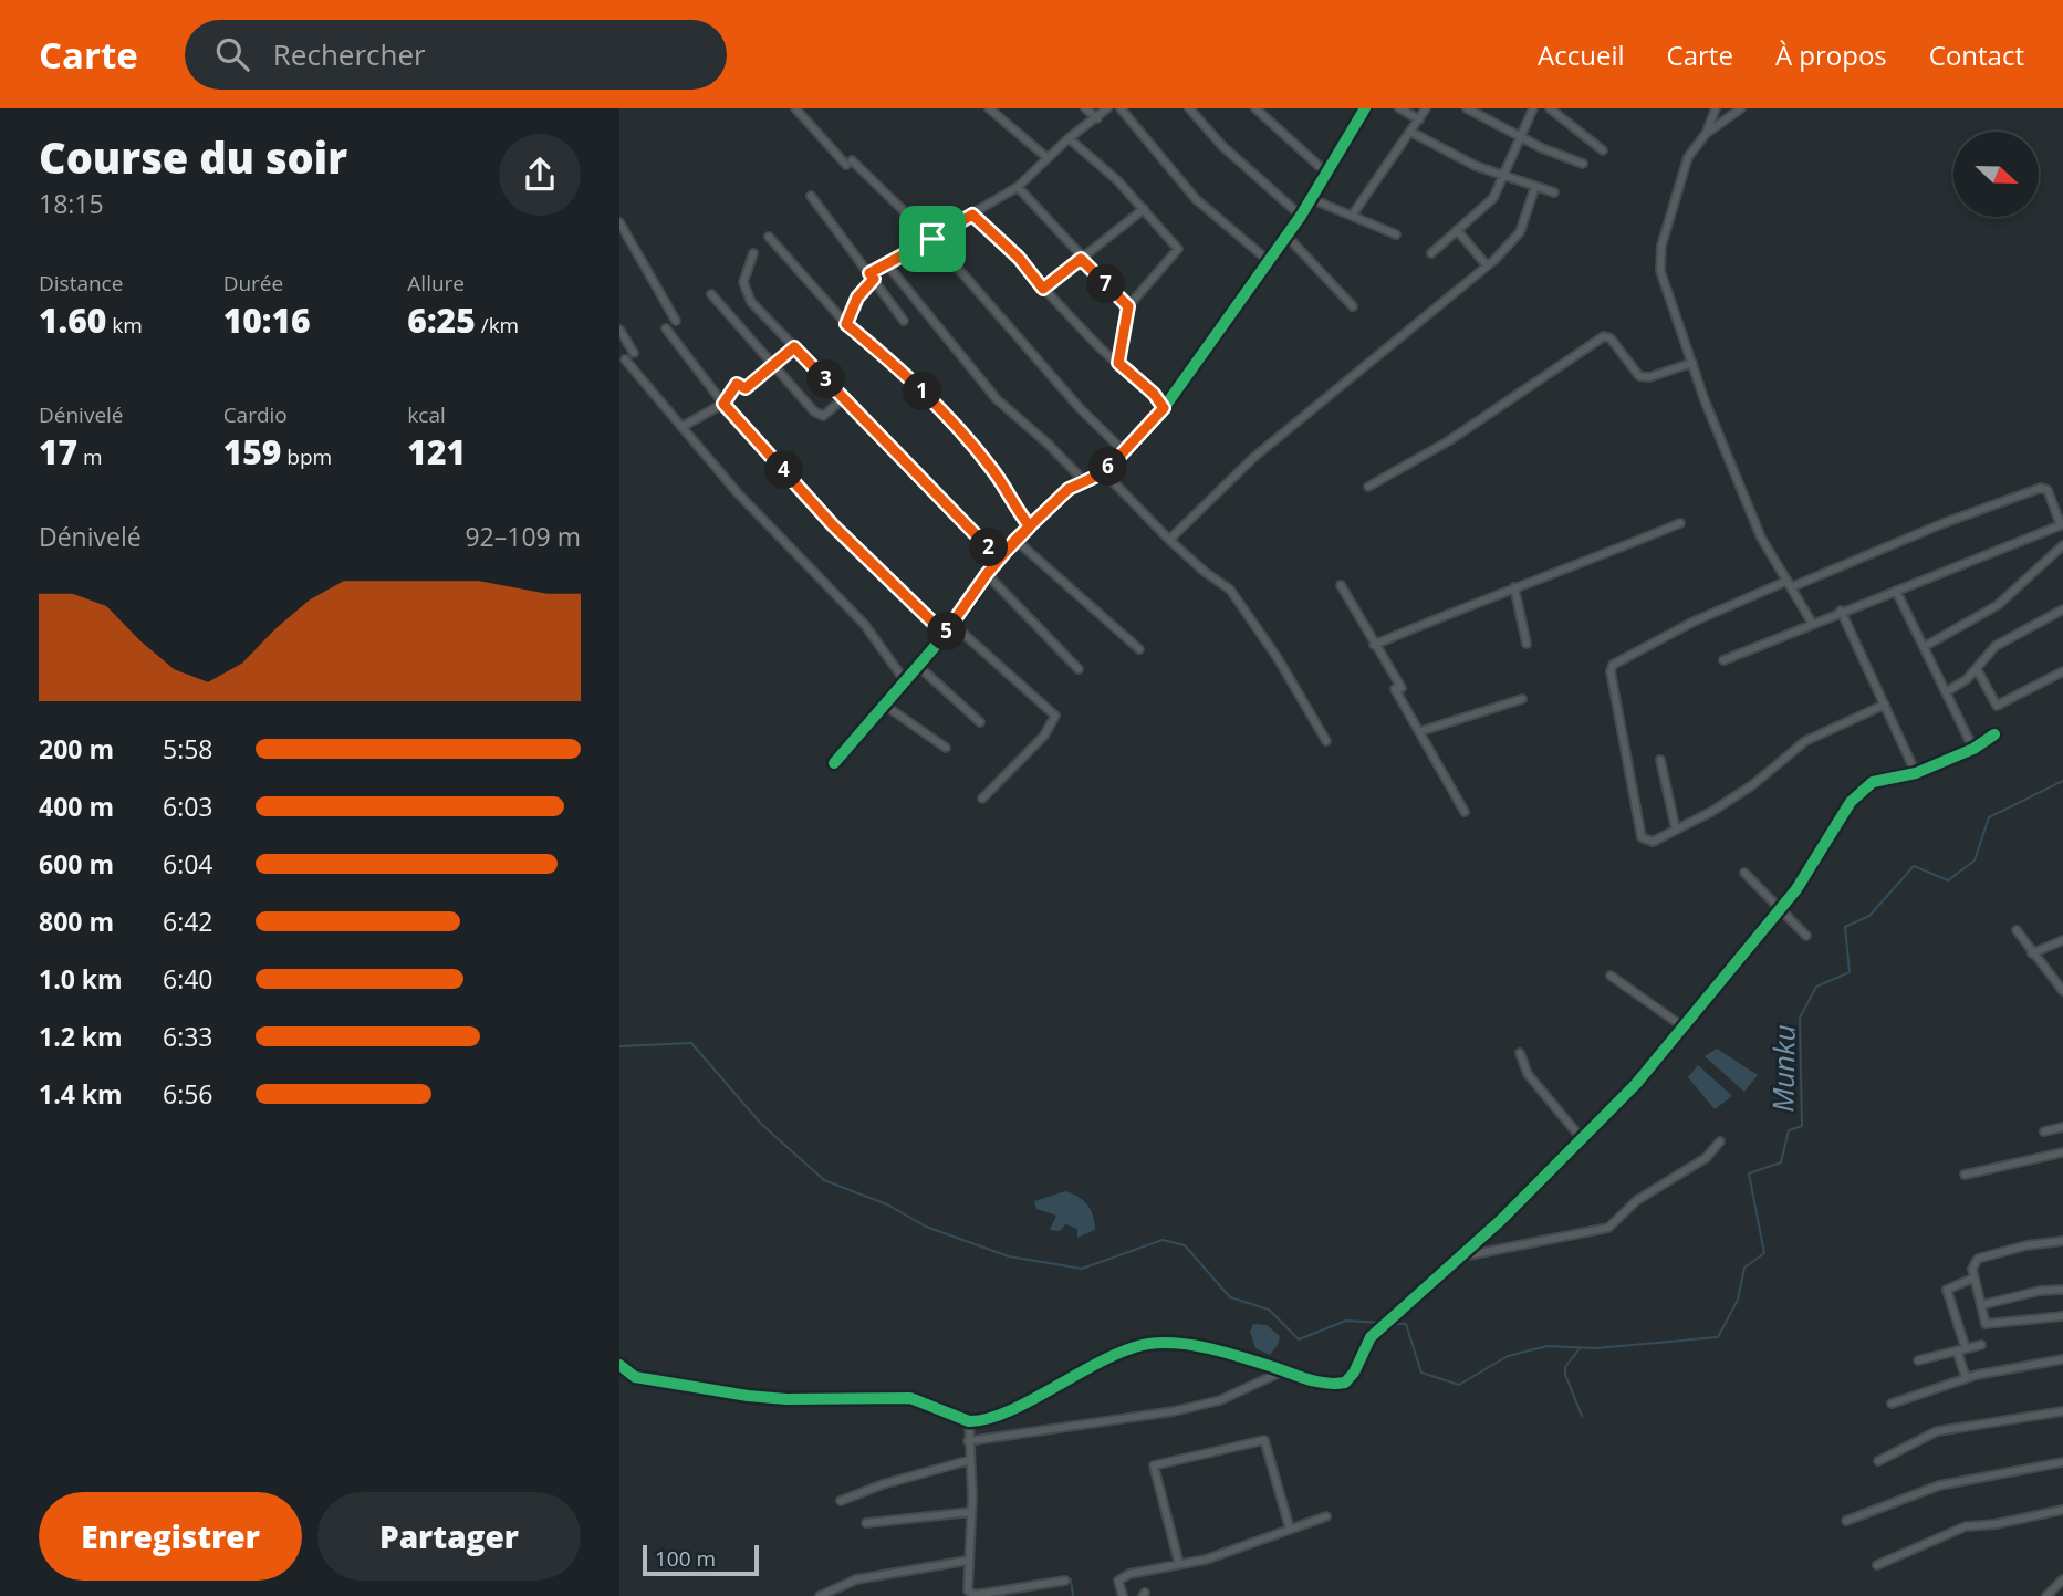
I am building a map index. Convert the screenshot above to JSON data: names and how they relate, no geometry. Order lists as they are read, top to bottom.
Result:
{
  "water": ["Munku"],
  "scale_bar": "100 m",
  "north": "right",
  "page": {
    "header": "Carte",
    "search": "Rechercher",
    "nav": [
      "Accueil",
      "Carte",
      "À propos",
      "Contact"
    ],
    "heading": ["Course du soir", "18:15"],
    "stats": [
      ["Distance", "1.60 km"],
      ["Durée", "10:16"],
      ["Allure", "6:25 /km"],
      ["Dénivelé", "17 m"],
      ["Cardio", "159 bpm"],
      ["kcal", "121"]
    ],
    "pins": [
      "7",
      "3",
      "1",
      "6",
      "4",
      "2",
      "5"
    ],
    "chart": ["Dénivelé", "92–109 m"],
    "list": [
      {
        "name": "200 m",
        "note": "5:58"
      },
      {
        "name": "400 m",
        "note": "6:03"
      },
      {
        "name": "600 m",
        "note": "6:04"
      },
      {
        "name": "800 m",
        "note": "6:42"
      },
      {
        "name": "1.0 km",
        "note": "6:40"
      },
      {
        "name": "1.2 km",
        "note": "6:33"
      },
      {
        "name": "1.4 km",
        "note": "6:56"
      }
    ],
    "buttons": ["Enregistrer", "Partager"],
    "scale": "100 m"
  }
}
